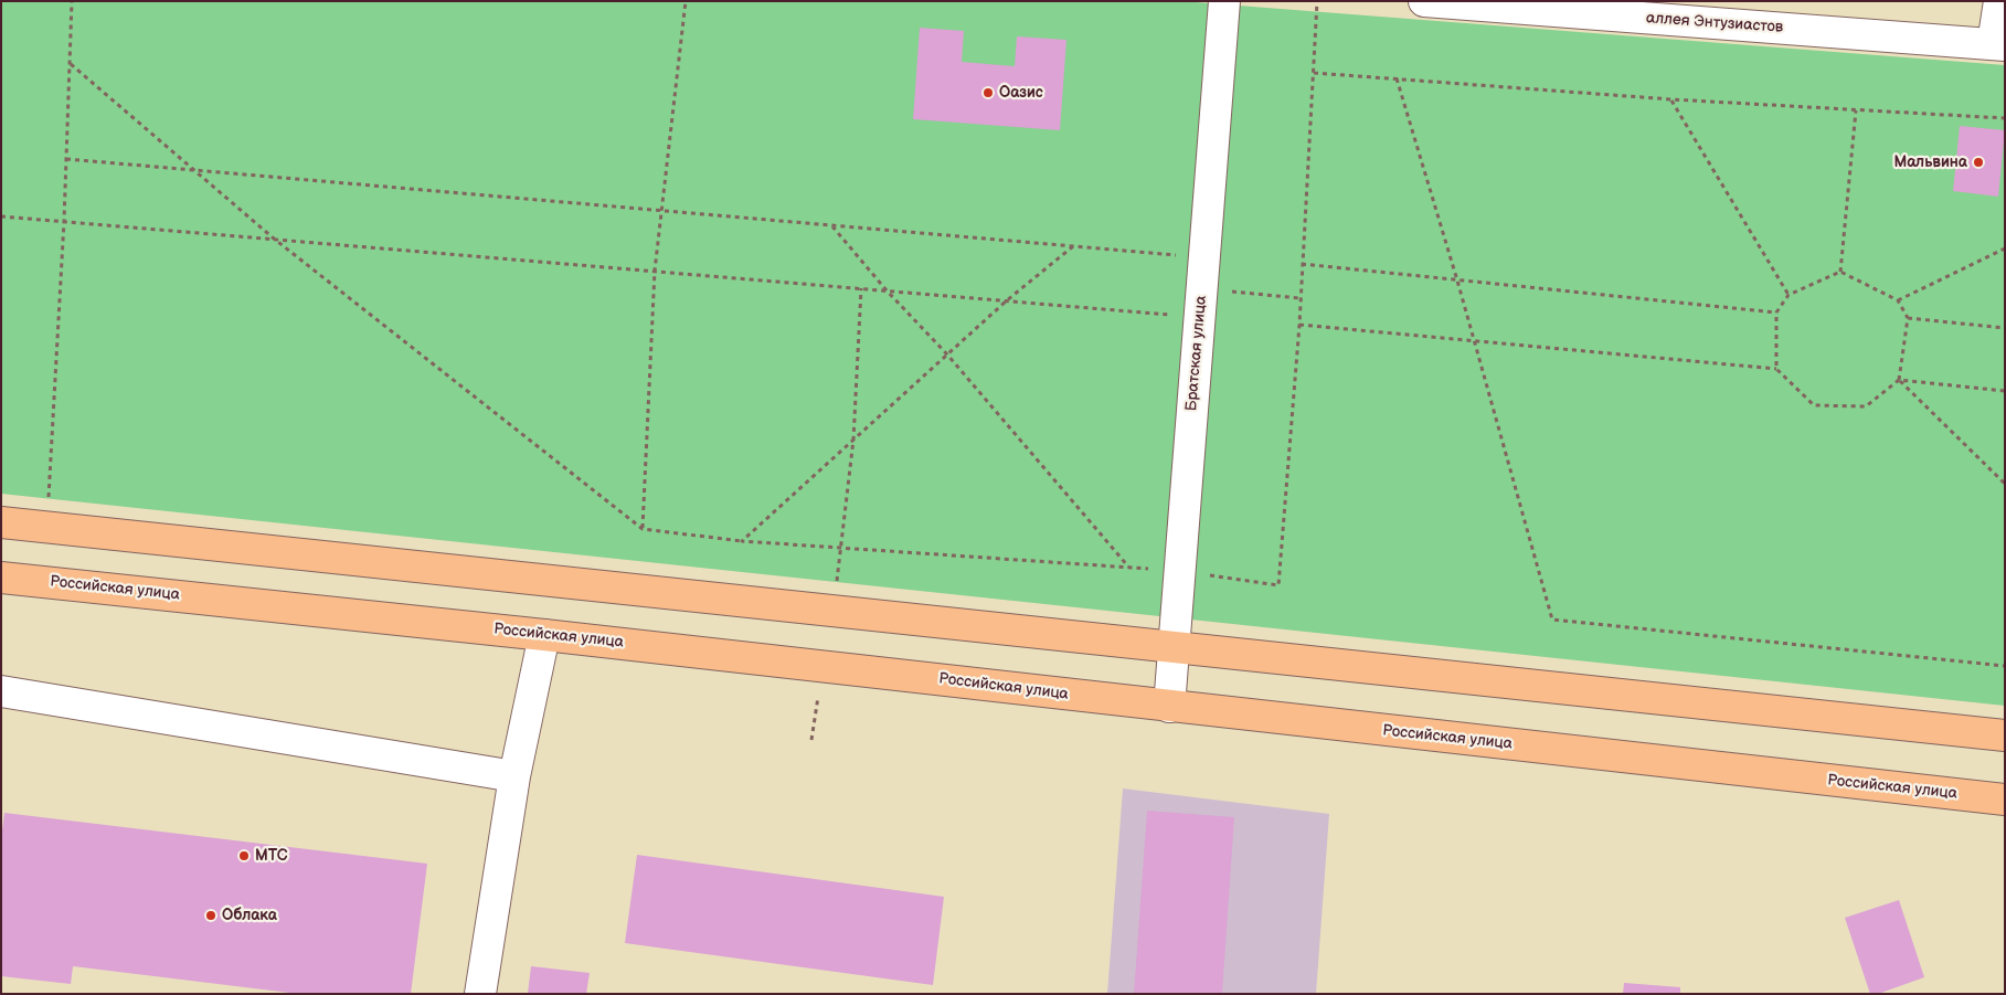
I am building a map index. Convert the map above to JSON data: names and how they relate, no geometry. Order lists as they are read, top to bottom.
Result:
{
  "streets": {
    "main road": ["Российская улица"],
    "street": ["аллея Энтузиастов", "Братская улица"]
  },
  "crossings": [
    ["Братская улица", "Российская улица"]
  ],
  "places": [
    "Оазис",
    "Мальвина",
    "МТС",
    "Облака"
  ]
}
